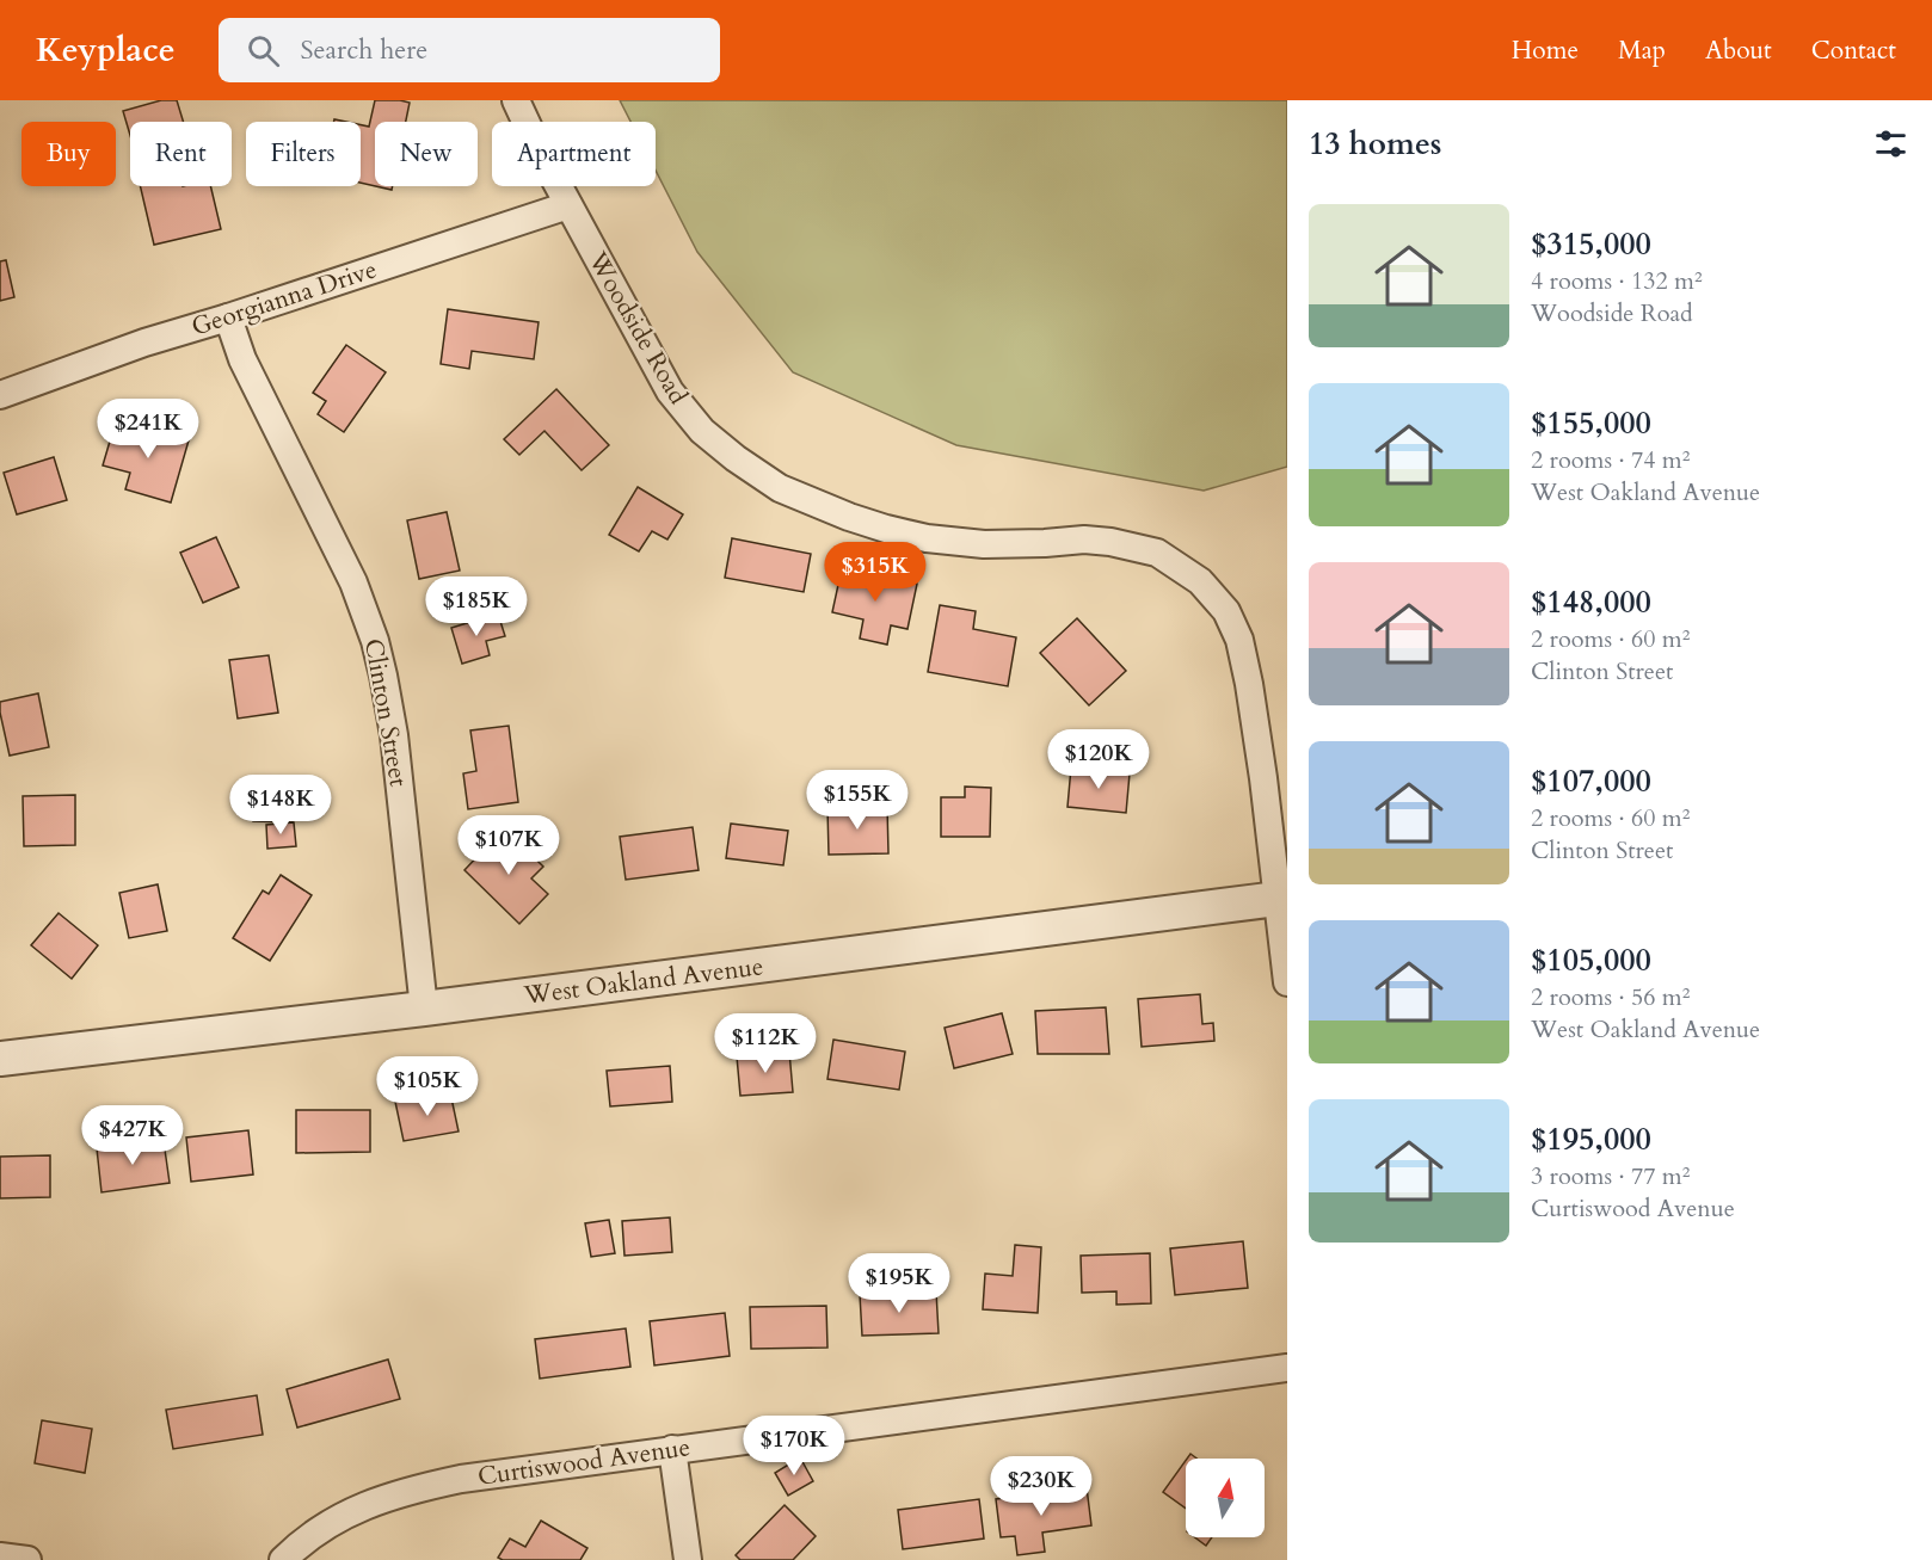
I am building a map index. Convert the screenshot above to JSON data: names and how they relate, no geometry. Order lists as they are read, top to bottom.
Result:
{
  "streets": {
    "street": [
      "Georgianna Drive",
      "Woodside Road",
      "Clinton Street",
      "West Oakland Avenue",
      "Curtiswood Avenue"
    ]
  },
  "crossings": [
    ["Georgianna Drive", "Woodside Road"],
    ["Georgianna Drive", "Clinton Street"],
    ["Woodside Road", "West Oakland Avenue"],
    ["Clinton Street", "West Oakland Avenue"]
  ],
  "north": "top",
  "page": {
    "header": "Keyplace",
    "search": "Search here",
    "nav": [
      "Home",
      "Map",
      "About",
      "Contact"
    ],
    "heading": "13 homes",
    "chip": [
      "Buy",
      "Rent",
      "Filters",
      "New",
      "Apartment"
    ],
    "list": [
      {
        "name": "$315,000",
        "note": "4 rooms · 132 m² · Woodside Road"
      },
      {
        "name": "$155,000",
        "note": "2 rooms · 74 m² · West Oakland Avenue"
      },
      {
        "name": "$148,000",
        "note": "2 rooms · 60 m² · Clinton Street"
      },
      {
        "name": "$107,000",
        "note": "2 rooms · 60 m² · Clinton Street"
      },
      {
        "name": "$105,000",
        "note": "2 rooms · 56 m² · West Oakland Avenue"
      },
      {
        "name": "$195,000",
        "note": "3 rooms · 77 m² · Curtiswood Avenue"
      }
    ],
    "price": [
      "$241K",
      "$315K",
      "$185K",
      "$120K",
      "$155K",
      "$148K",
      "$107K",
      "$112K",
      "$105K",
      "$427K",
      "$195K",
      "$170K",
      "$230K"
    ]
  }
}
